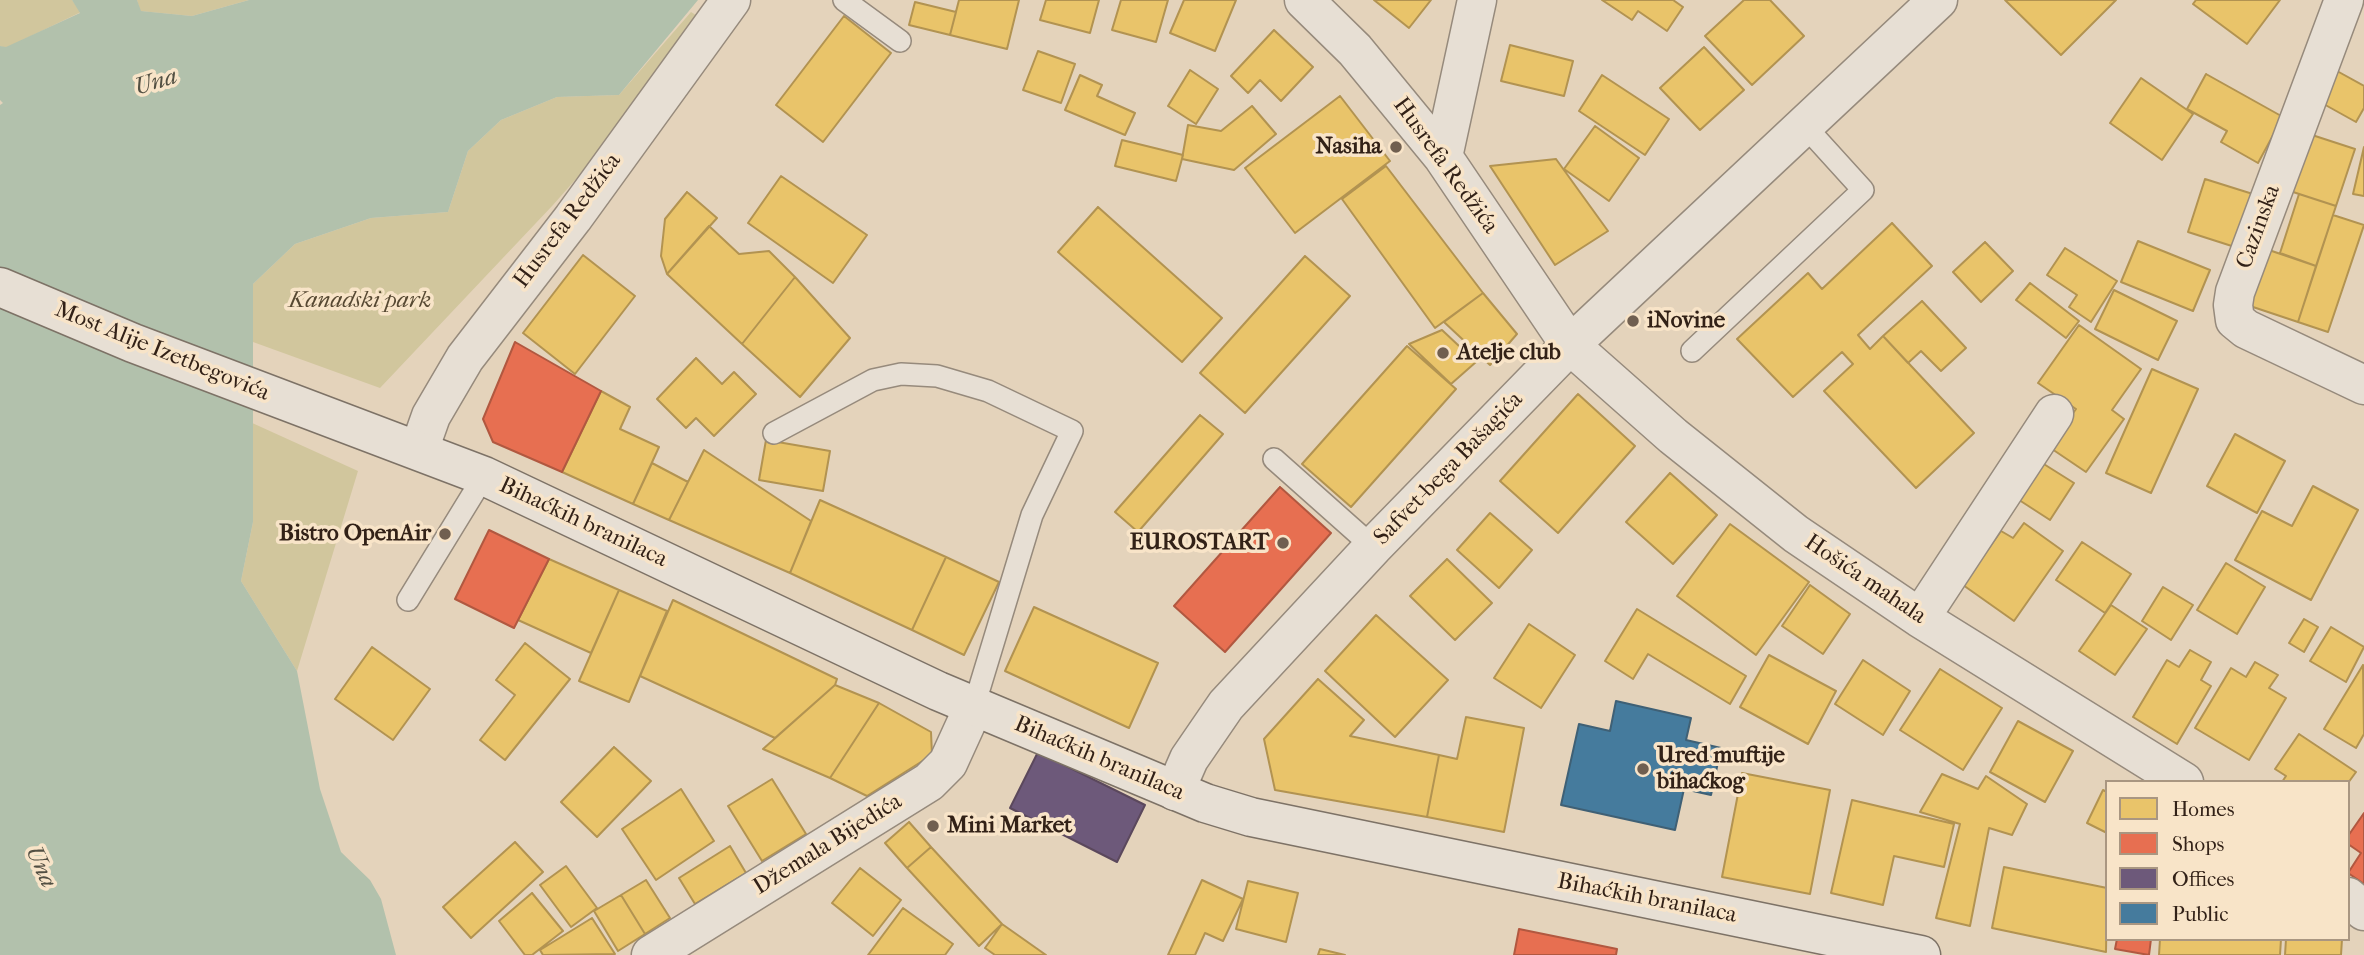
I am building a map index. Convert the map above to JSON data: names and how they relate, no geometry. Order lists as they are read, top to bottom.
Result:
{
  "streets": {
    "street": [
      "Husrefa Redžića",
      "Cazinska",
      "Most Alije Izetbegovića",
      "Safvet-bega Bašagića",
      "Bihaćkih branilaca",
      "Hošića mahala",
      "Džemala Bijedića"
    ]
  },
  "crossings": [
    ["Husrefa Redžića", "Safvet-bega Bašagića"],
    ["Husrefa Redžića", "Bihaćkih branilaca"],
    ["Husrefa Redžića", "Hošića mahala"],
    ["Most Alije Izetbegovića", "Bihaćkih branilaca"],
    ["Safvet-bega Bašagića", "Bihaćkih branilaca"],
    ["Safvet-bega Bašagića", "Hošića mahala"],
    ["Bihaćkih branilaca", "Džemala Bijedića"]
  ],
  "water": ["Una"],
  "parks": ["Kanadski park"],
  "places": [
    "Nasiha",
    "iNovine",
    "Atelje club",
    "Bistro OpenAir",
    "EUROSTART",
    "Ured muftije bihaćkog",
    "Mini Market"
  ],
  "legend": [
    "Homes",
    "Shops",
    "Offices",
    "Public"
  ]
}
